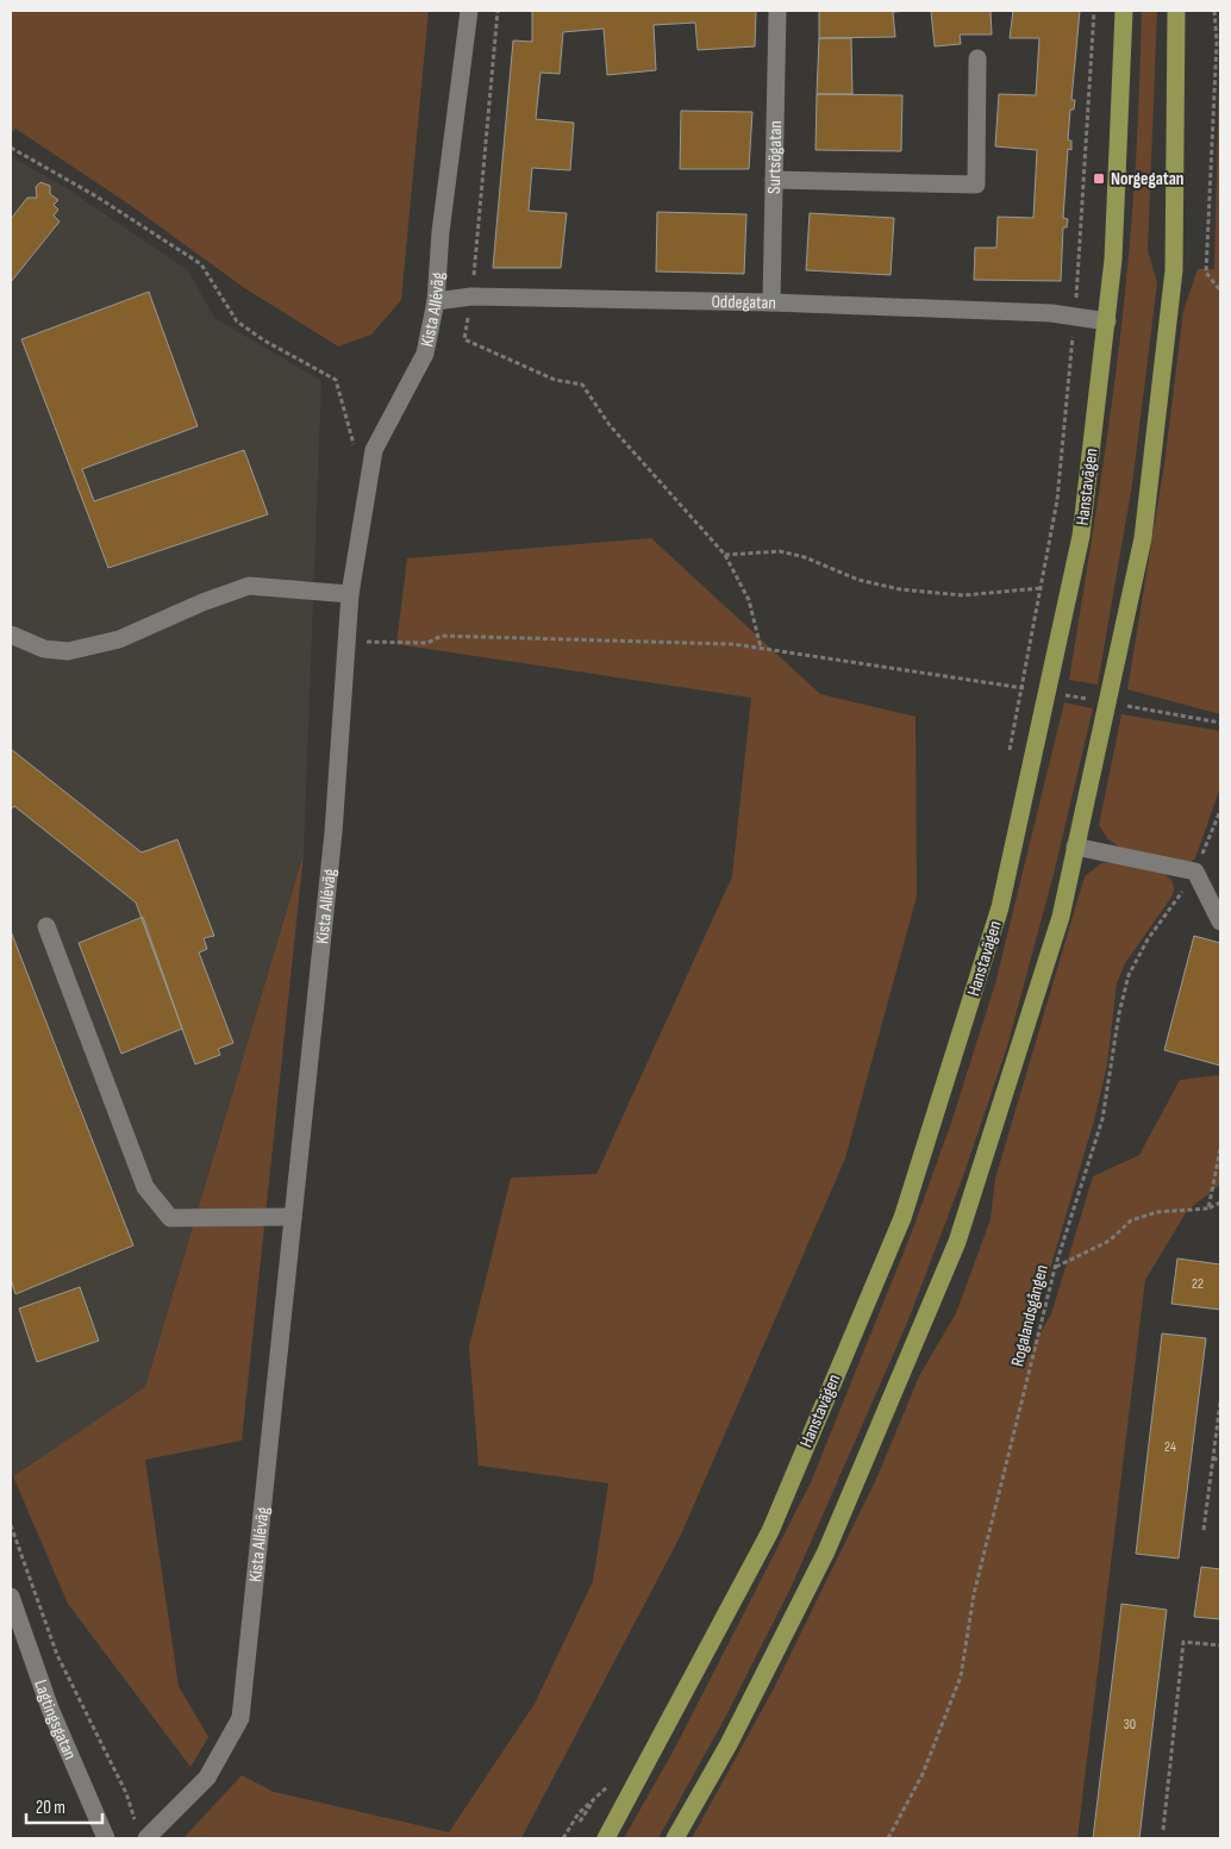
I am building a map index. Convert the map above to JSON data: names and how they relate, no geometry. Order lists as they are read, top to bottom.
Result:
{
  "streets": {
    "main road": ["Hanstavägen"],
    "street": [
      "Surtsögatan",
      "Oddegatan",
      "Kista Alléväg",
      "Lagtingsgatan"
    ],
    "path": ["Rogalandsgången"]
  },
  "crossings": [
    ["Surtsögatan", "Oddegatan"],
    ["Oddegatan", "Kista Alléväg"],
    ["Oddegatan", "Hanstavägen"]
  ],
  "places": {
    "transit": ["Norgegatan"]
  },
  "house_numbers": ["22", "24", "30"],
  "scale_bar": "20 m"
}
